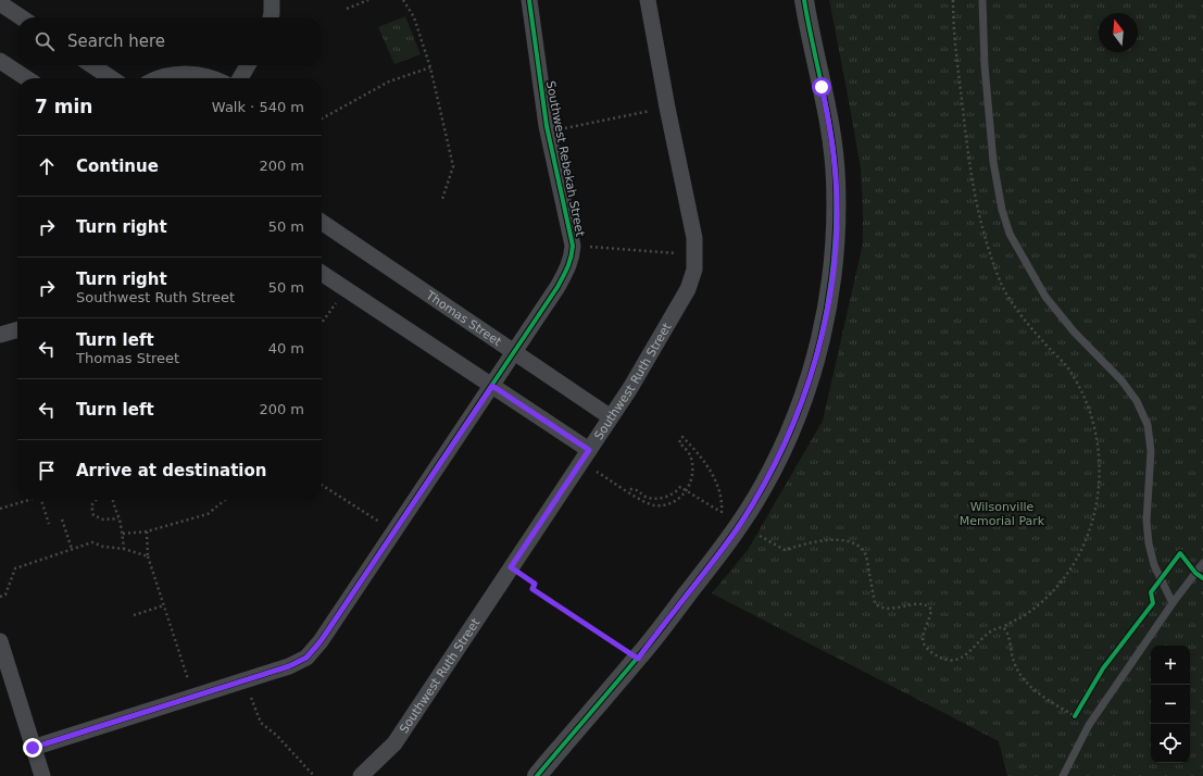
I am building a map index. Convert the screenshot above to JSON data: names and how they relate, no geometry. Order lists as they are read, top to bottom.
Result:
{
  "streets": {
    "street": ["Southwest Rebekah Street", "Thomas Street", "Southwest Ruth Street"]
  },
  "crossings": [
    ["Southwest Rebekah Street", "Thomas Street"],
    ["Thomas Street", "Southwest Ruth Street"]
  ],
  "parks": ["Wilsonville Memorial Park"],
  "north": "top",
  "page": {
    "search": "Search here",
    "heading": ["7 min", "Walk · 540 m"],
    "list": [
      ["Continue", "200 m"],
      ["Turn right", "50 m"],
      ["Turn right", "Southwest Ruth Street", "50 m"],
      ["Turn left", "Thomas Street", "40 m"],
      ["Turn left", "200 m"],
      "Arrive at destination"
    ],
    "map_buttons": ["+", "−"]
  }
}
